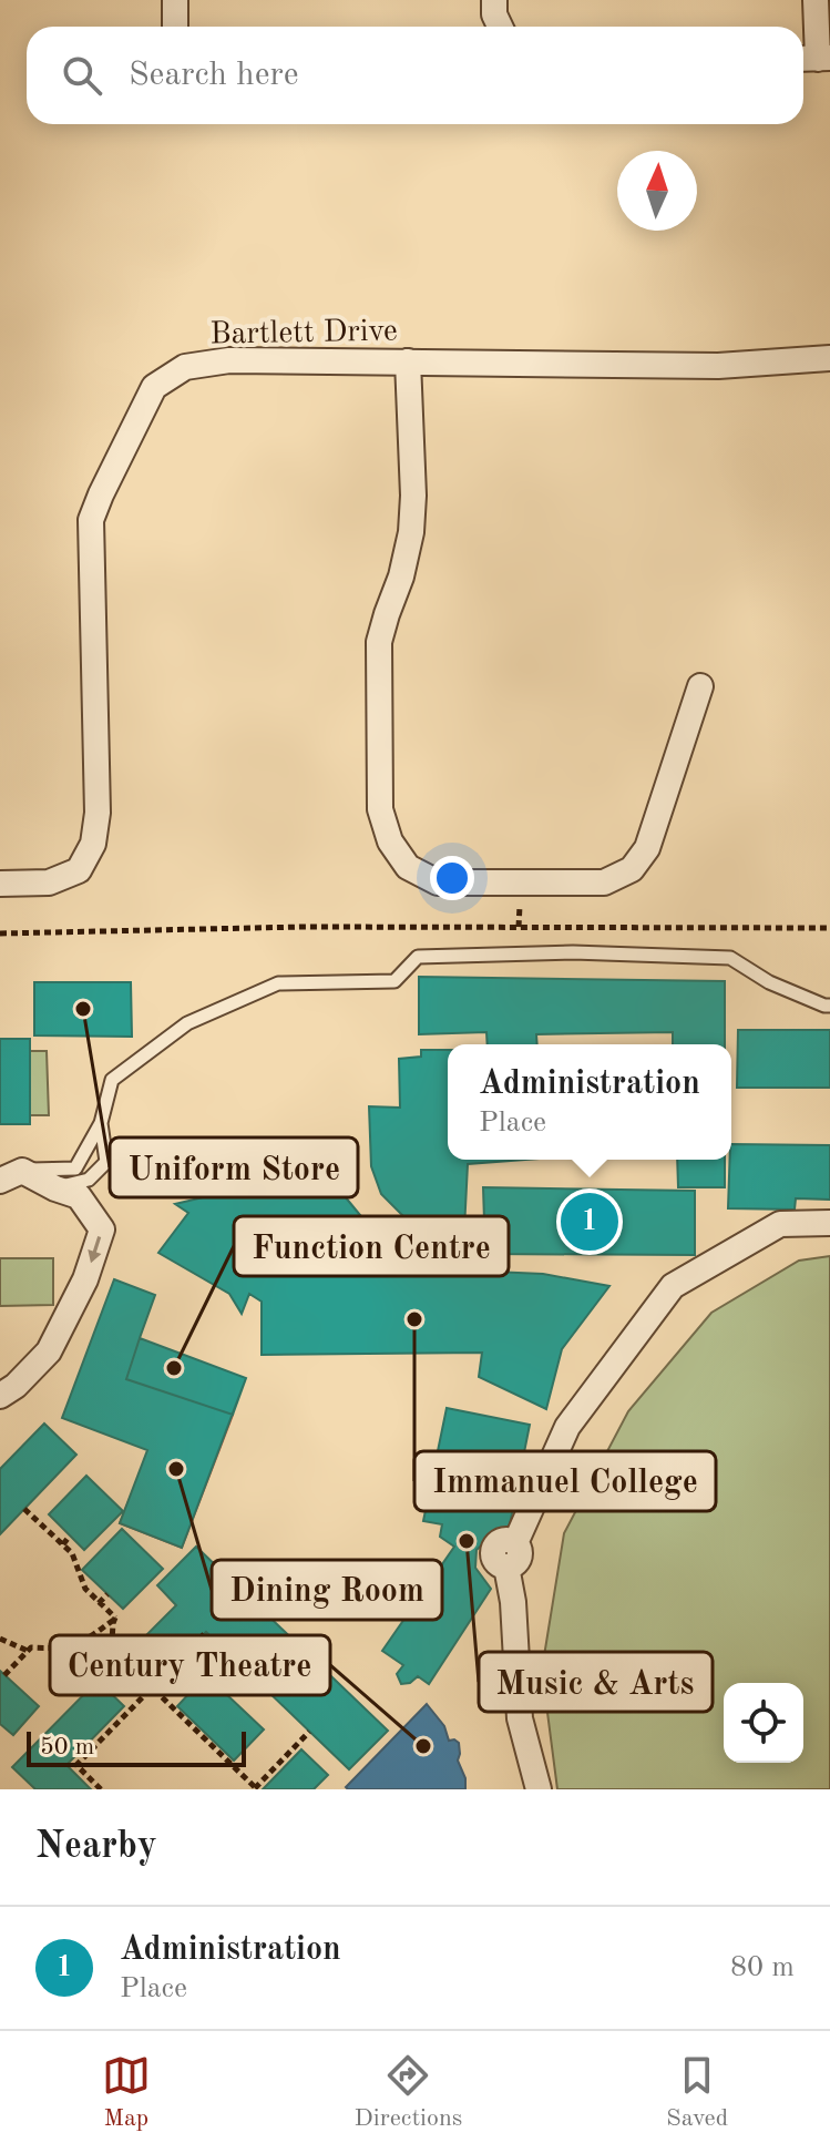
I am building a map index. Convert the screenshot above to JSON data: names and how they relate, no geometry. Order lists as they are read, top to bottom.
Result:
{
  "streets": {
    "street": ["Bartlett Drive"]
  },
  "places": [
    "Uniform Store",
    "Immanuel College",
    "Function Centre",
    "Dining Room",
    "Music & Arts",
    "Century Theatre"
  ],
  "scale_bar": "50 m",
  "north": "top",
  "page": {
    "search": "Search here",
    "popup": ["Administration", "Place"],
    "pins": "1",
    "scale": "50 m",
    "heading": "Nearby",
    "list": [
      {
        "mark": "1",
        "name": "Administration",
        "note": "Place",
        "value": "80 m"
      }
    ],
    "nav": ["Map", "Directions", "Saved"]
  }
}
